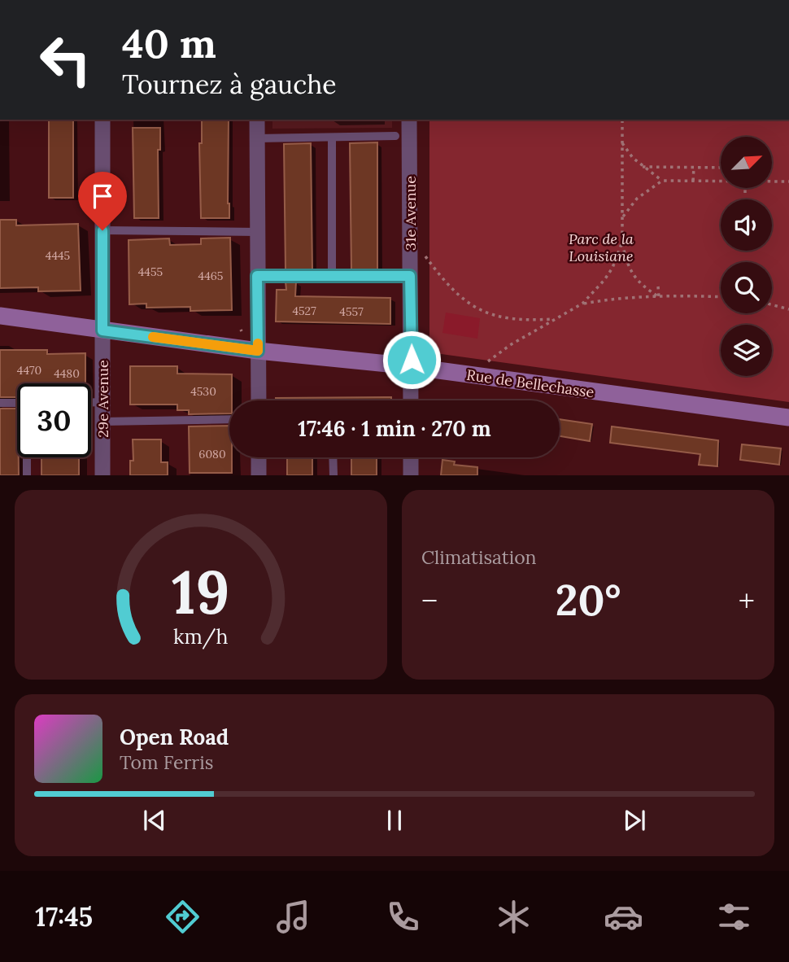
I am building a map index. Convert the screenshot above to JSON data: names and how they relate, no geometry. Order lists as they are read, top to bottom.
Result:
{
  "streets": {
    "street": ["31e Avenue", "Rue de Bellechasse", "29e Avenue"]
  },
  "crossings": [
    ["31e Avenue", "Rue de Bellechasse"],
    ["Rue de Bellechasse", "29e Avenue"]
  ],
  "parks": ["Parc de la Louisiane"],
  "house_numbers": [
    "4445",
    "4455",
    "4465",
    "4527",
    "4557",
    "4470",
    "4480",
    "4530",
    "6080"
  ],
  "north": "top right",
  "page": {
    "turn": ["40 m", "Tournez à gauche"],
    "limit": "30",
    "trip": "17:46 · 1 min · 270 m",
    "tile": "Climatisation",
    "heat": ["−", "20°", "+"],
    "song": ["Open Road", "Tom Ferris"],
    "tabs": "17:45",
    "gauge": ["19", "km/h"]
  }
}
